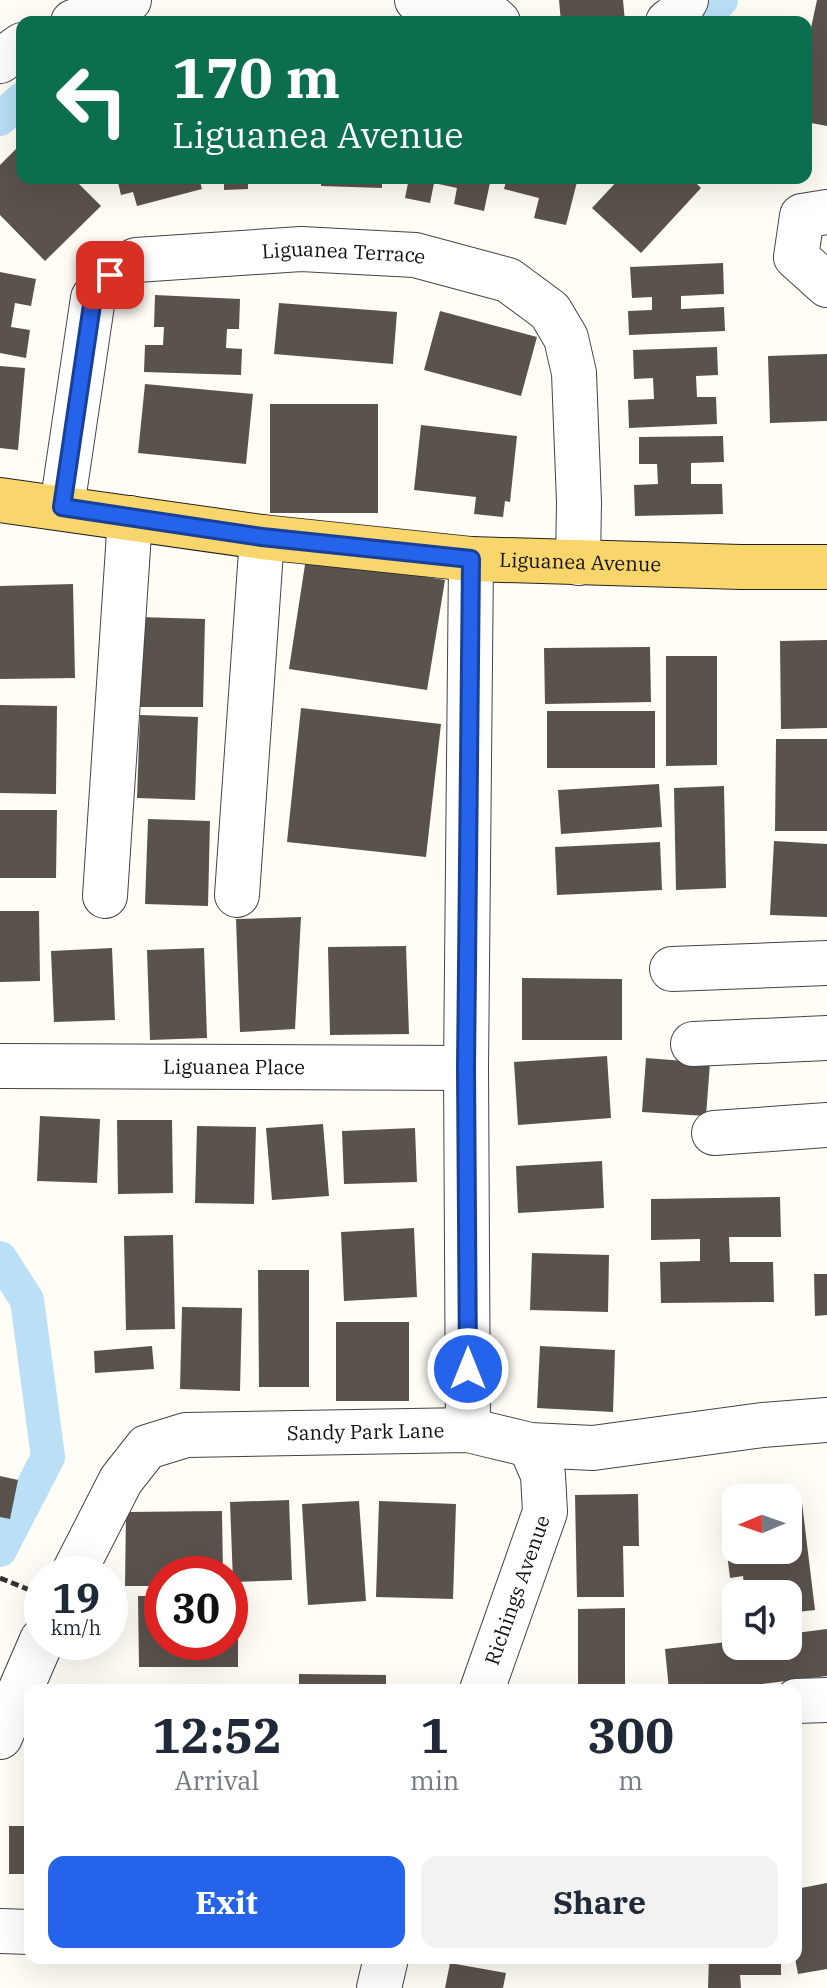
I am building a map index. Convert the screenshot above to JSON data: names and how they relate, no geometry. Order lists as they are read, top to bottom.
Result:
{
  "streets": {
    "main road": ["Liguanea Avenue"],
    "street": [
      "Liguanea Terrace",
      "Liguanea Place",
      "Sandy Park Lane",
      "Richings Avenue"
    ]
  },
  "crossings": [
    ["Liguanea Terrace", "Liguanea Avenue"],
    ["Sandy Park Lane", "Richings Avenue"]
  ],
  "north": "left",
  "page": {
    "turn": ["170 m", "Liguanea Avenue"],
    "speed": "19 km/h",
    "limit": "30",
    "eta": [
      "12:52",
      "Arrival",
      "1",
      "min",
      "300",
      "m"
    ],
    "buttons": ["Exit", "Share"]
  }
}
